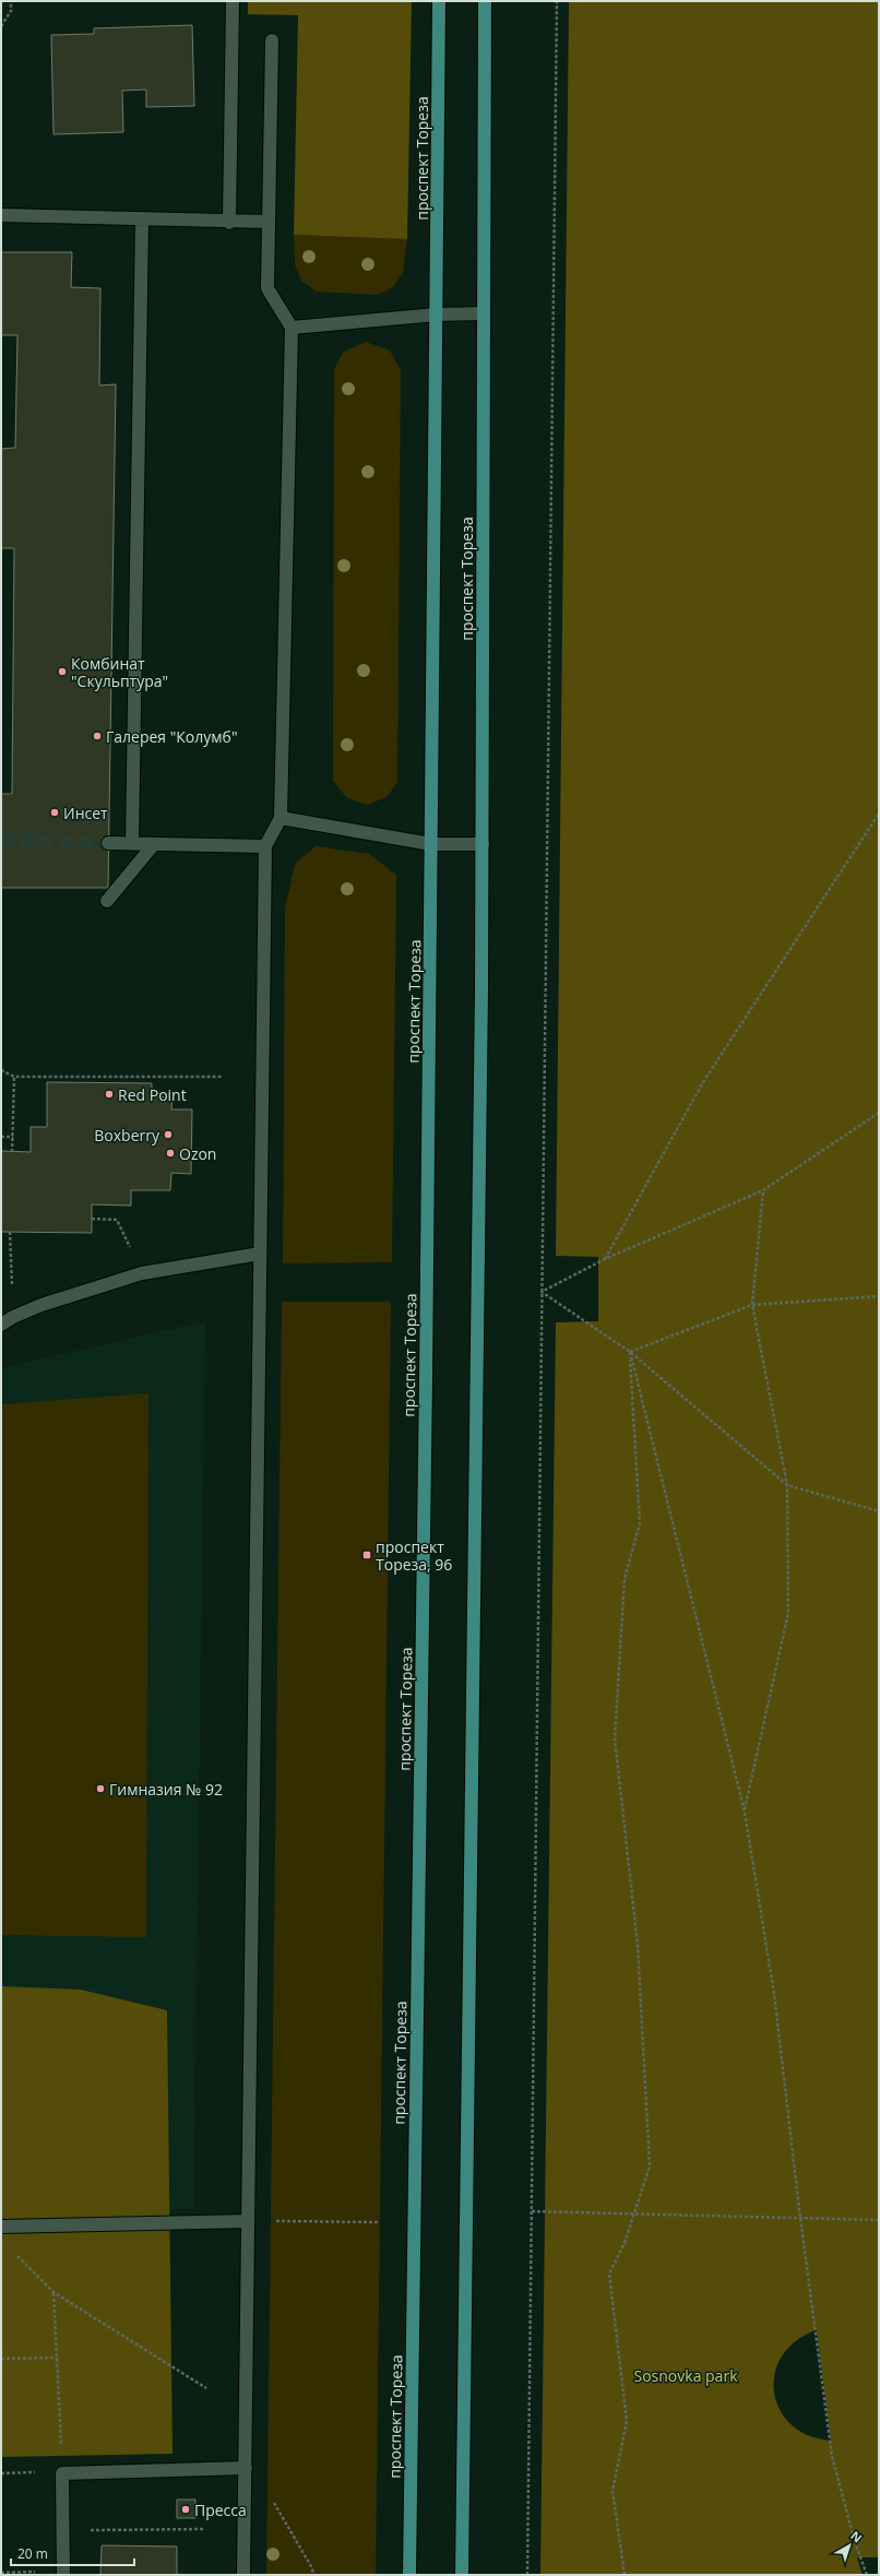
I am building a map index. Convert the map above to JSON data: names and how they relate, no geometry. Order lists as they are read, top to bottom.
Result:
{
  "streets": {
    "main road": ["проспект Тореза"]
  },
  "parks": ["Sosnovka park"],
  "places": {
    "other": [
      "Комбинат \"Скульптура\"",
      "Галерея \"Колумб\"",
      "Инсет",
      "Red Point",
      "Boxberry",
      "Ozon",
      "Гимназия № 92",
      "Пресса"
    ],
    "transit": ["проспект Тореза, 96"]
  },
  "scale_bar": "20 m",
  "north": "top right"
}
